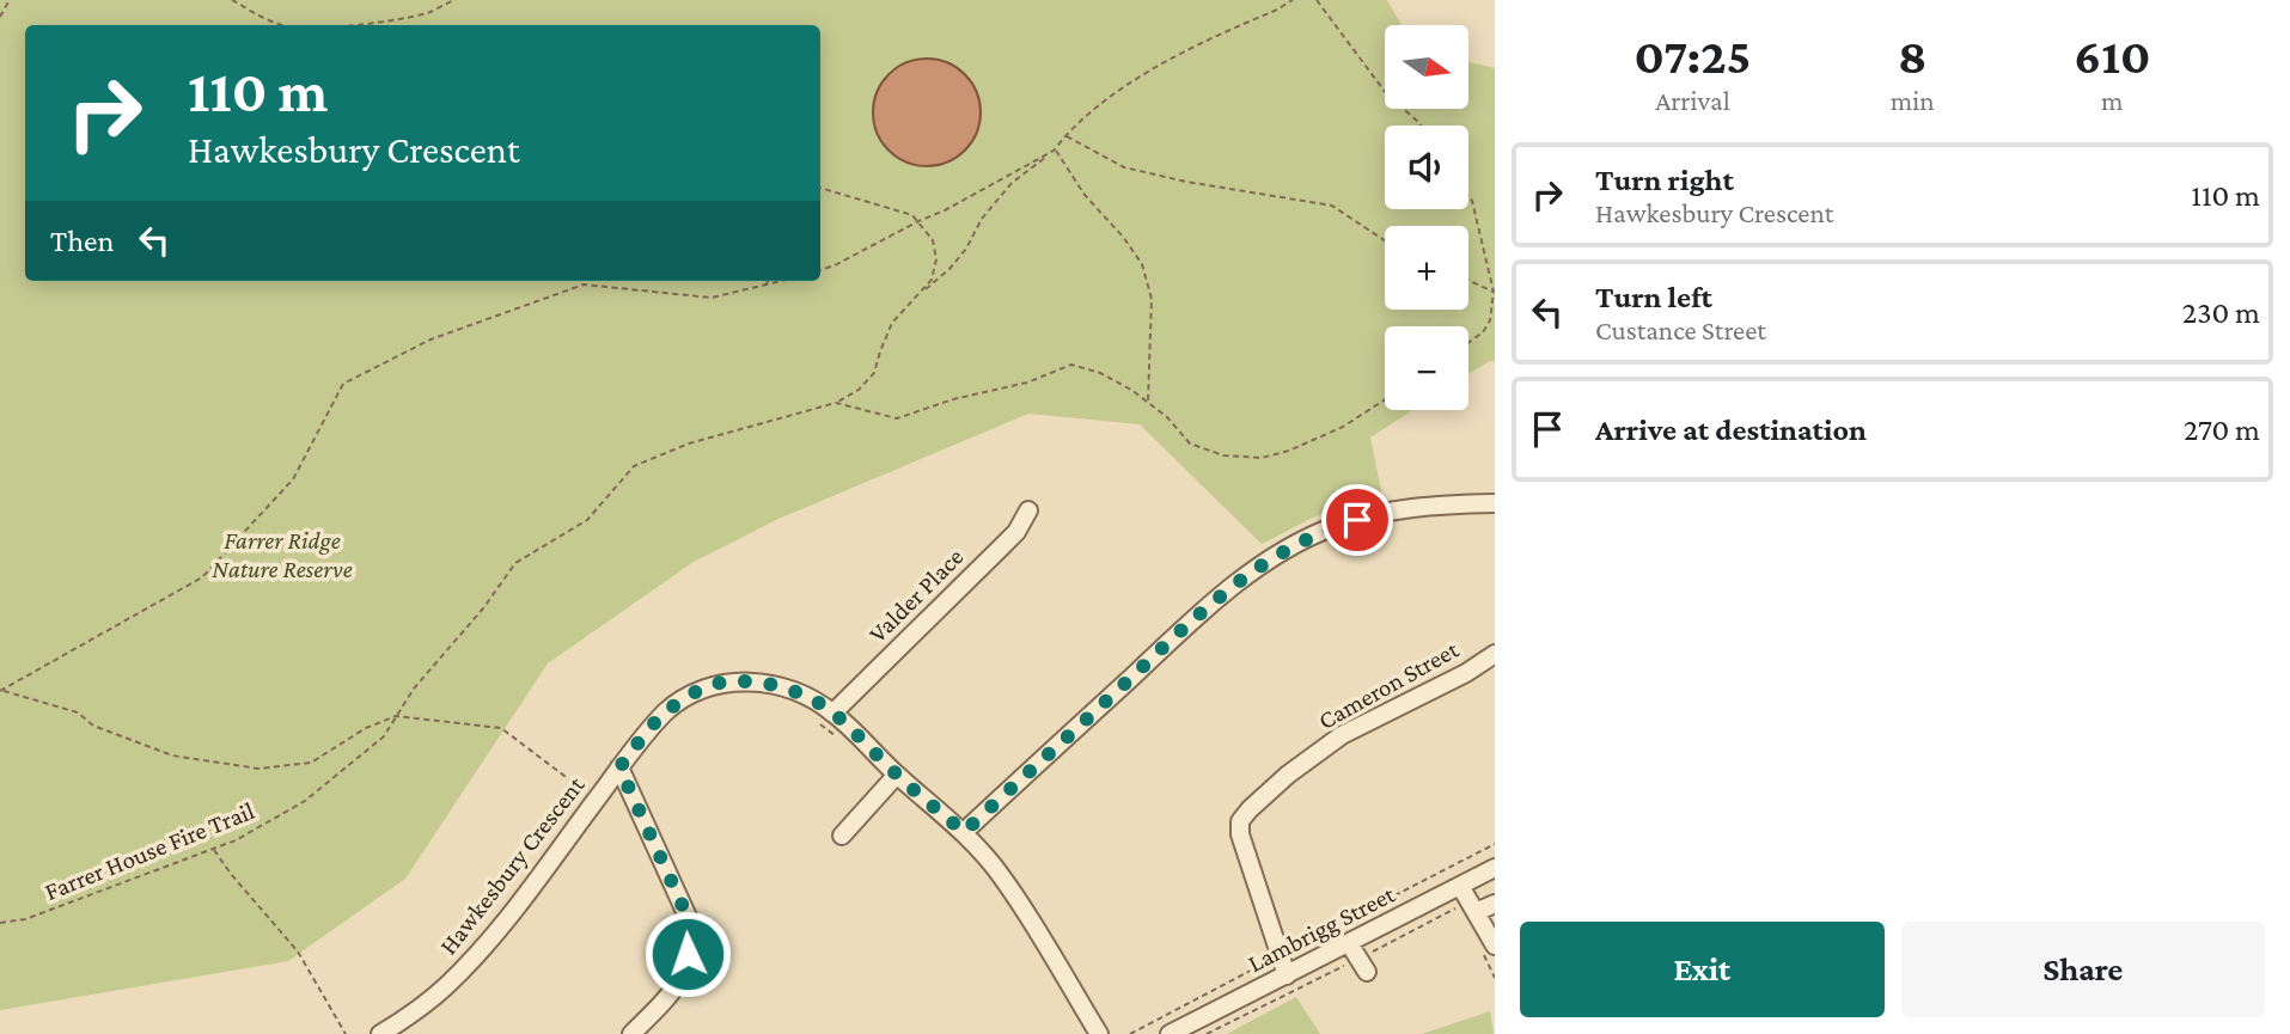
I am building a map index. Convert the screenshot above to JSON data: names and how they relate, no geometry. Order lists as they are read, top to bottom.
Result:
{
  "streets": {
    "street": [
      "Valder Place",
      "Cameron Street",
      "Hawkesbury Crescent",
      "Lambrigg Street"
    ],
    "path": ["Farrer House Fire Trail"]
  },
  "crossings": [
    ["Valder Place", "Hawkesbury Crescent"],
    ["Cameron Street", "Lambrigg Street"]
  ],
  "parks": ["Farrer Ridge Nature Reserve"],
  "north": "right",
  "page": {
    "eta": [
      "07:25",
      "Arrival",
      "8",
      "min",
      "610",
      "m"
    ],
    "map_buttons": ["+", "−"],
    "turn": ["110 m", "Hawkesbury Crescent"],
    "list": [
      {
        "name": "Turn right",
        "note": "Hawkesbury Crescent",
        "value": "110 m"
      },
      {
        "name": "Turn left",
        "note": "Custance Street",
        "value": "230 m"
      },
      {
        "name": "Arrive at destination",
        "value": "270 m"
      }
    ],
    "then": "Then",
    "buttons": ["Exit", "Share"]
  }
}
